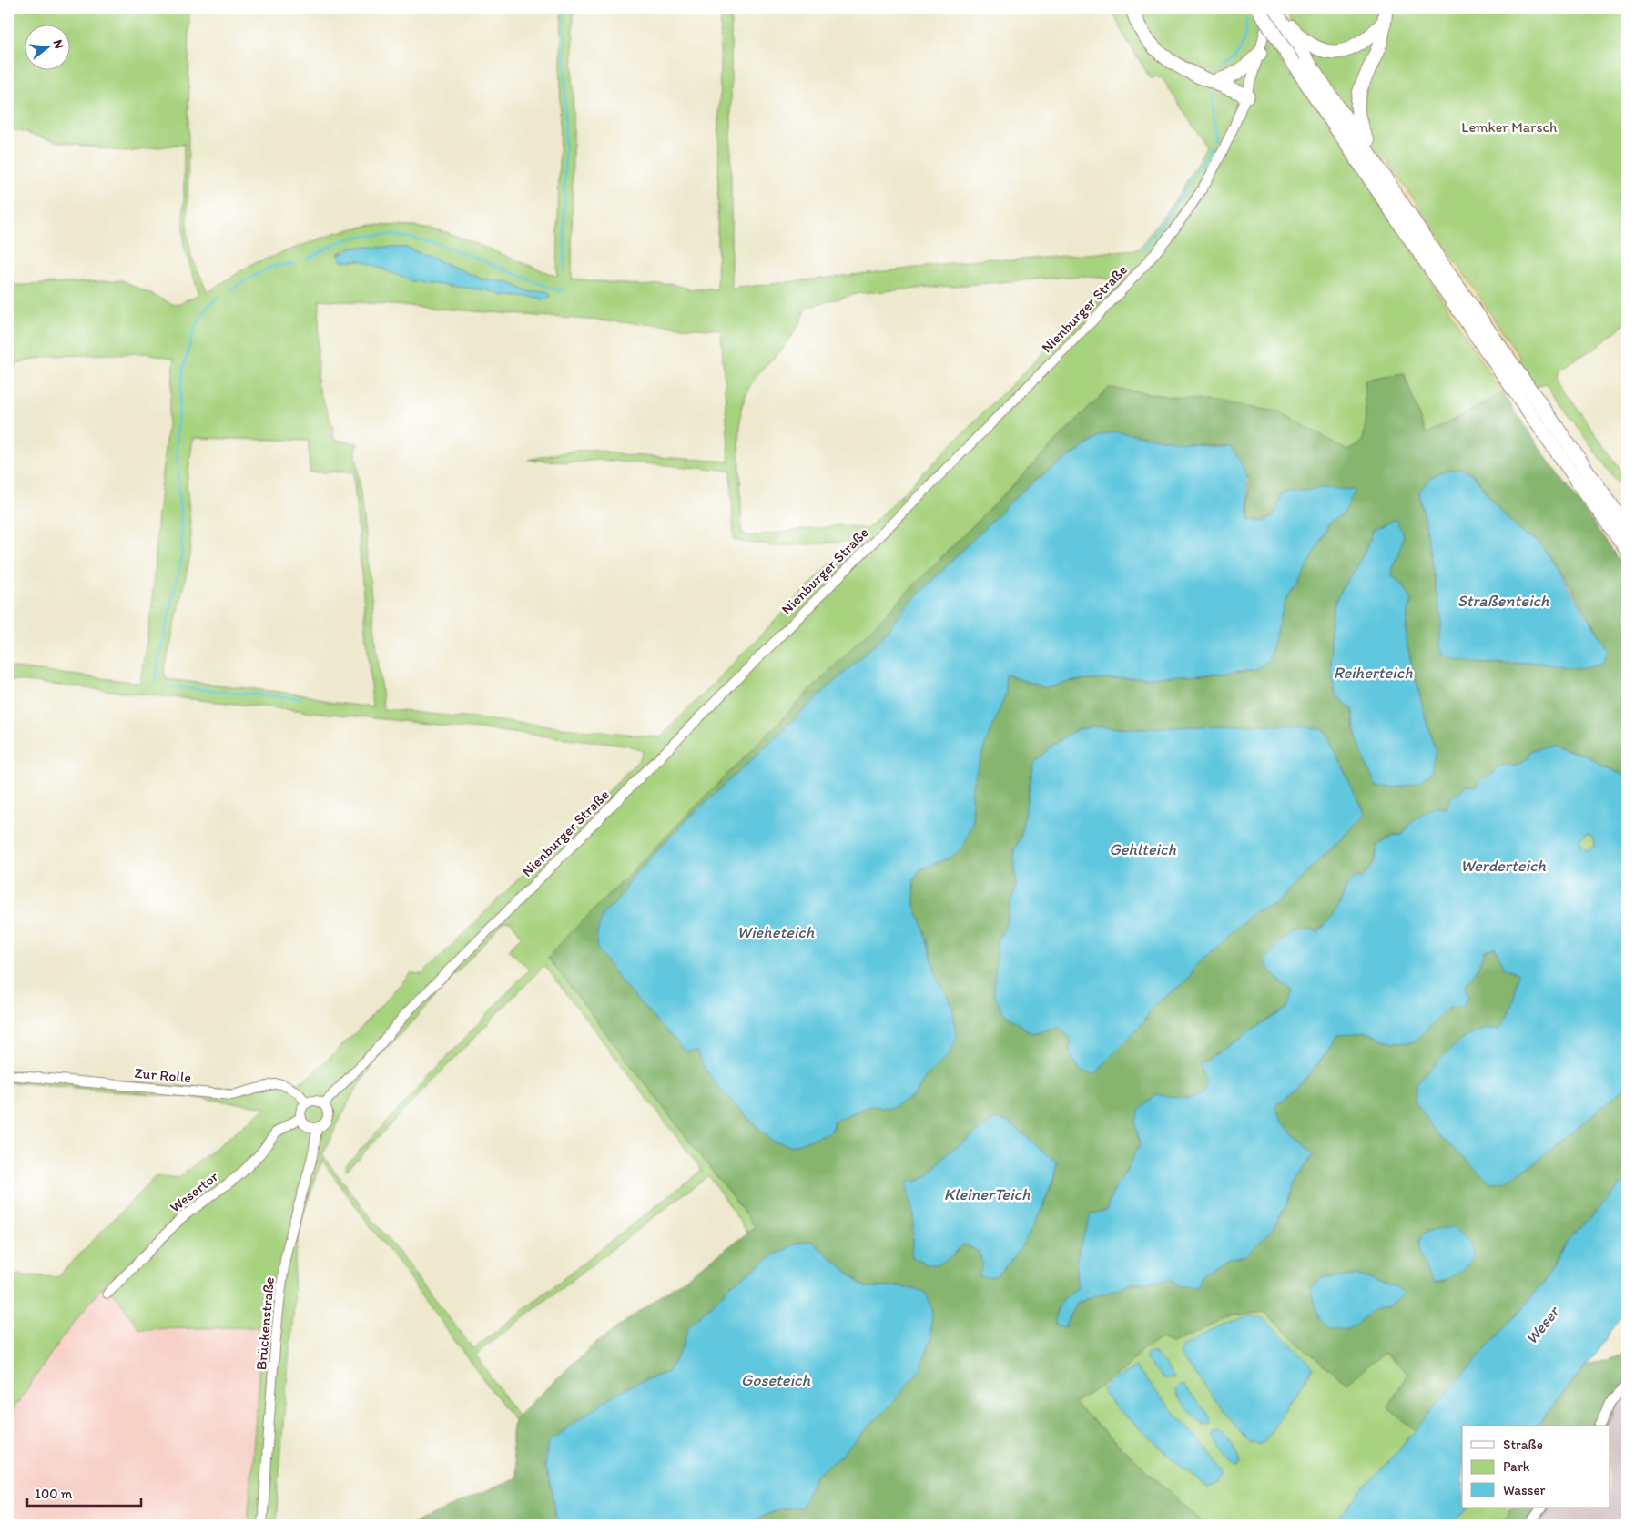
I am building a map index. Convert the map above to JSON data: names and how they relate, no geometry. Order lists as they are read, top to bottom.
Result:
{
  "streets": {
    "street": [
      "Nienburger Straße",
      "Zur Rolle",
      "Wesertor",
      "Brückenstraße"
    ]
  },
  "crossings": [
    ["Nienburger Straße", "Zur Rolle"],
    ["Nienburger Straße", "Wesertor"],
    ["Nienburger Straße", "Brückenstraße"],
    ["Zur Rolle", "Wesertor"],
    ["Zur Rolle", "Brückenstraße"],
    ["Wesertor", "Brückenstraße"]
  ],
  "water": [
    "Straßenteich",
    "Reiherteich",
    "Gehlteich",
    "Werderteich",
    "Wieheteich",
    "KleinerTeich",
    "Weser",
    "Goseteich"
  ],
  "parks": ["Lemker Marsch"],
  "legend": ["Straße", "Park", "Wasser"],
  "scale_bar": "100 m",
  "north": "right"
}
